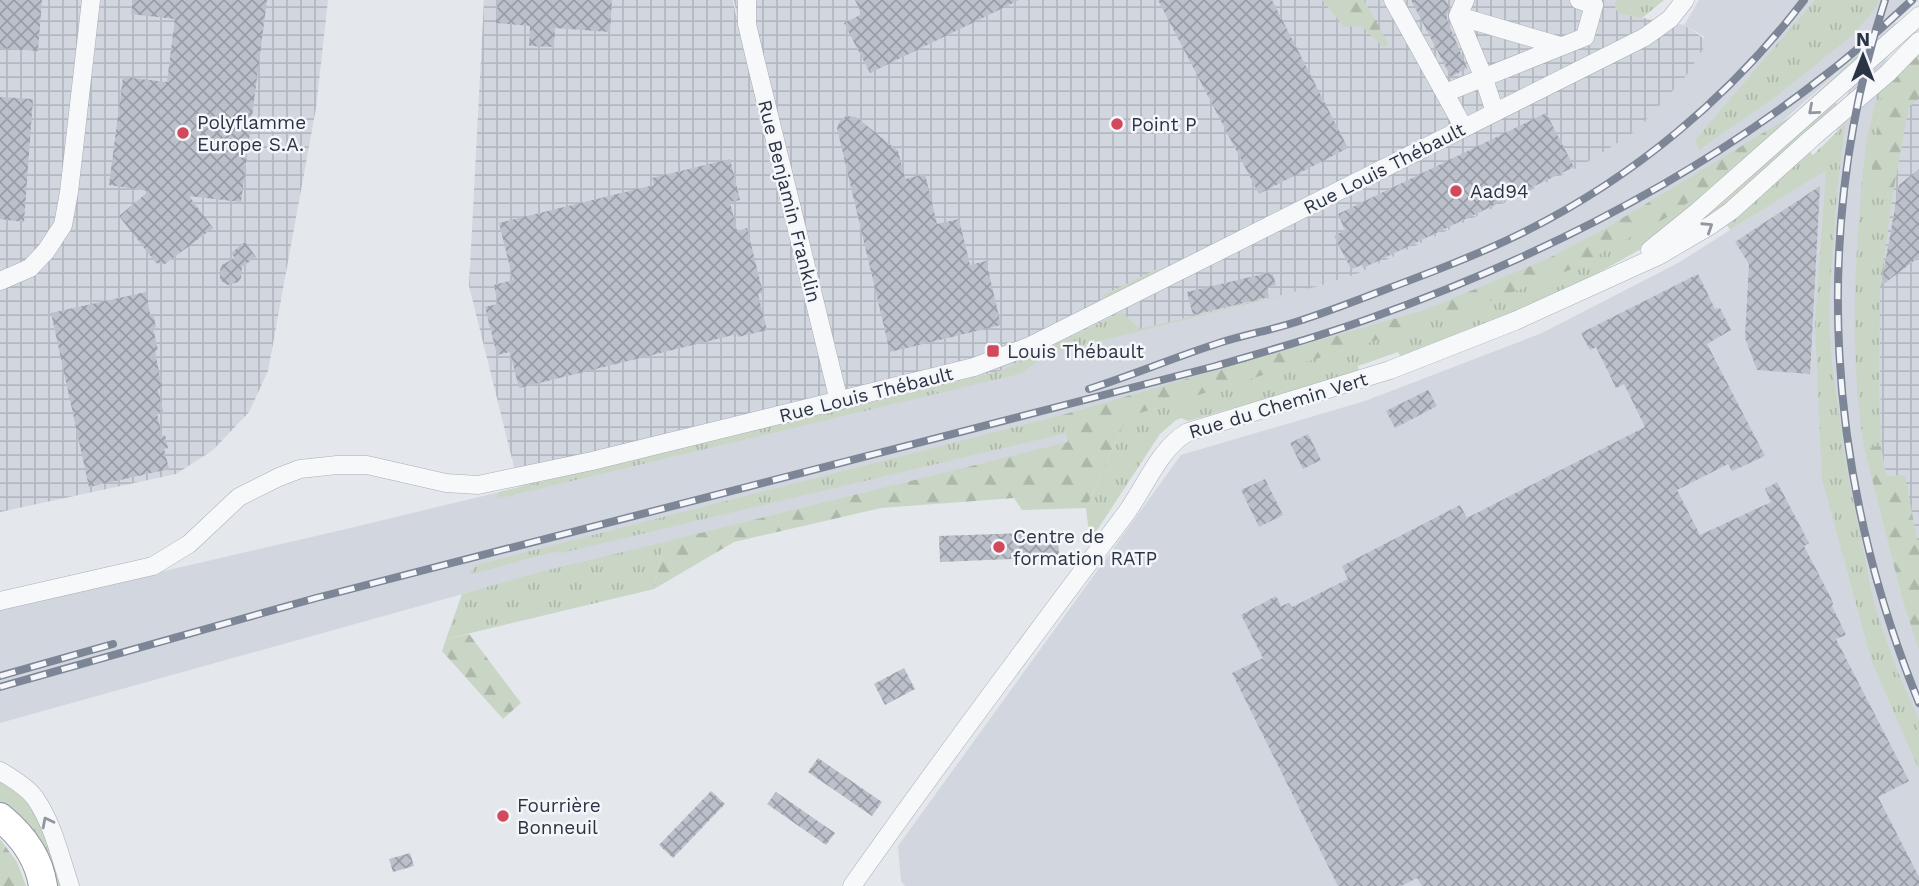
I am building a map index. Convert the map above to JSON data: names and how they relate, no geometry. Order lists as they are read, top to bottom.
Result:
{
  "streets": {
    "street": ["Rue Louis Thébault", "Rue Benjamin Franklin", "Rue du Chemin Vert"]
  },
  "crossings": [
    ["Rue Louis Thébault", "Rue Benjamin Franklin"]
  ],
  "places": {
    "other": [
      "Point P",
      "Polyflamme Europe S.A.",
      "Aad94",
      "Centre de formation RATP",
      "Fourrière Bonneuil"
    ],
    "transit": ["Louis Thébault"]
  },
  "north": "top"
}
